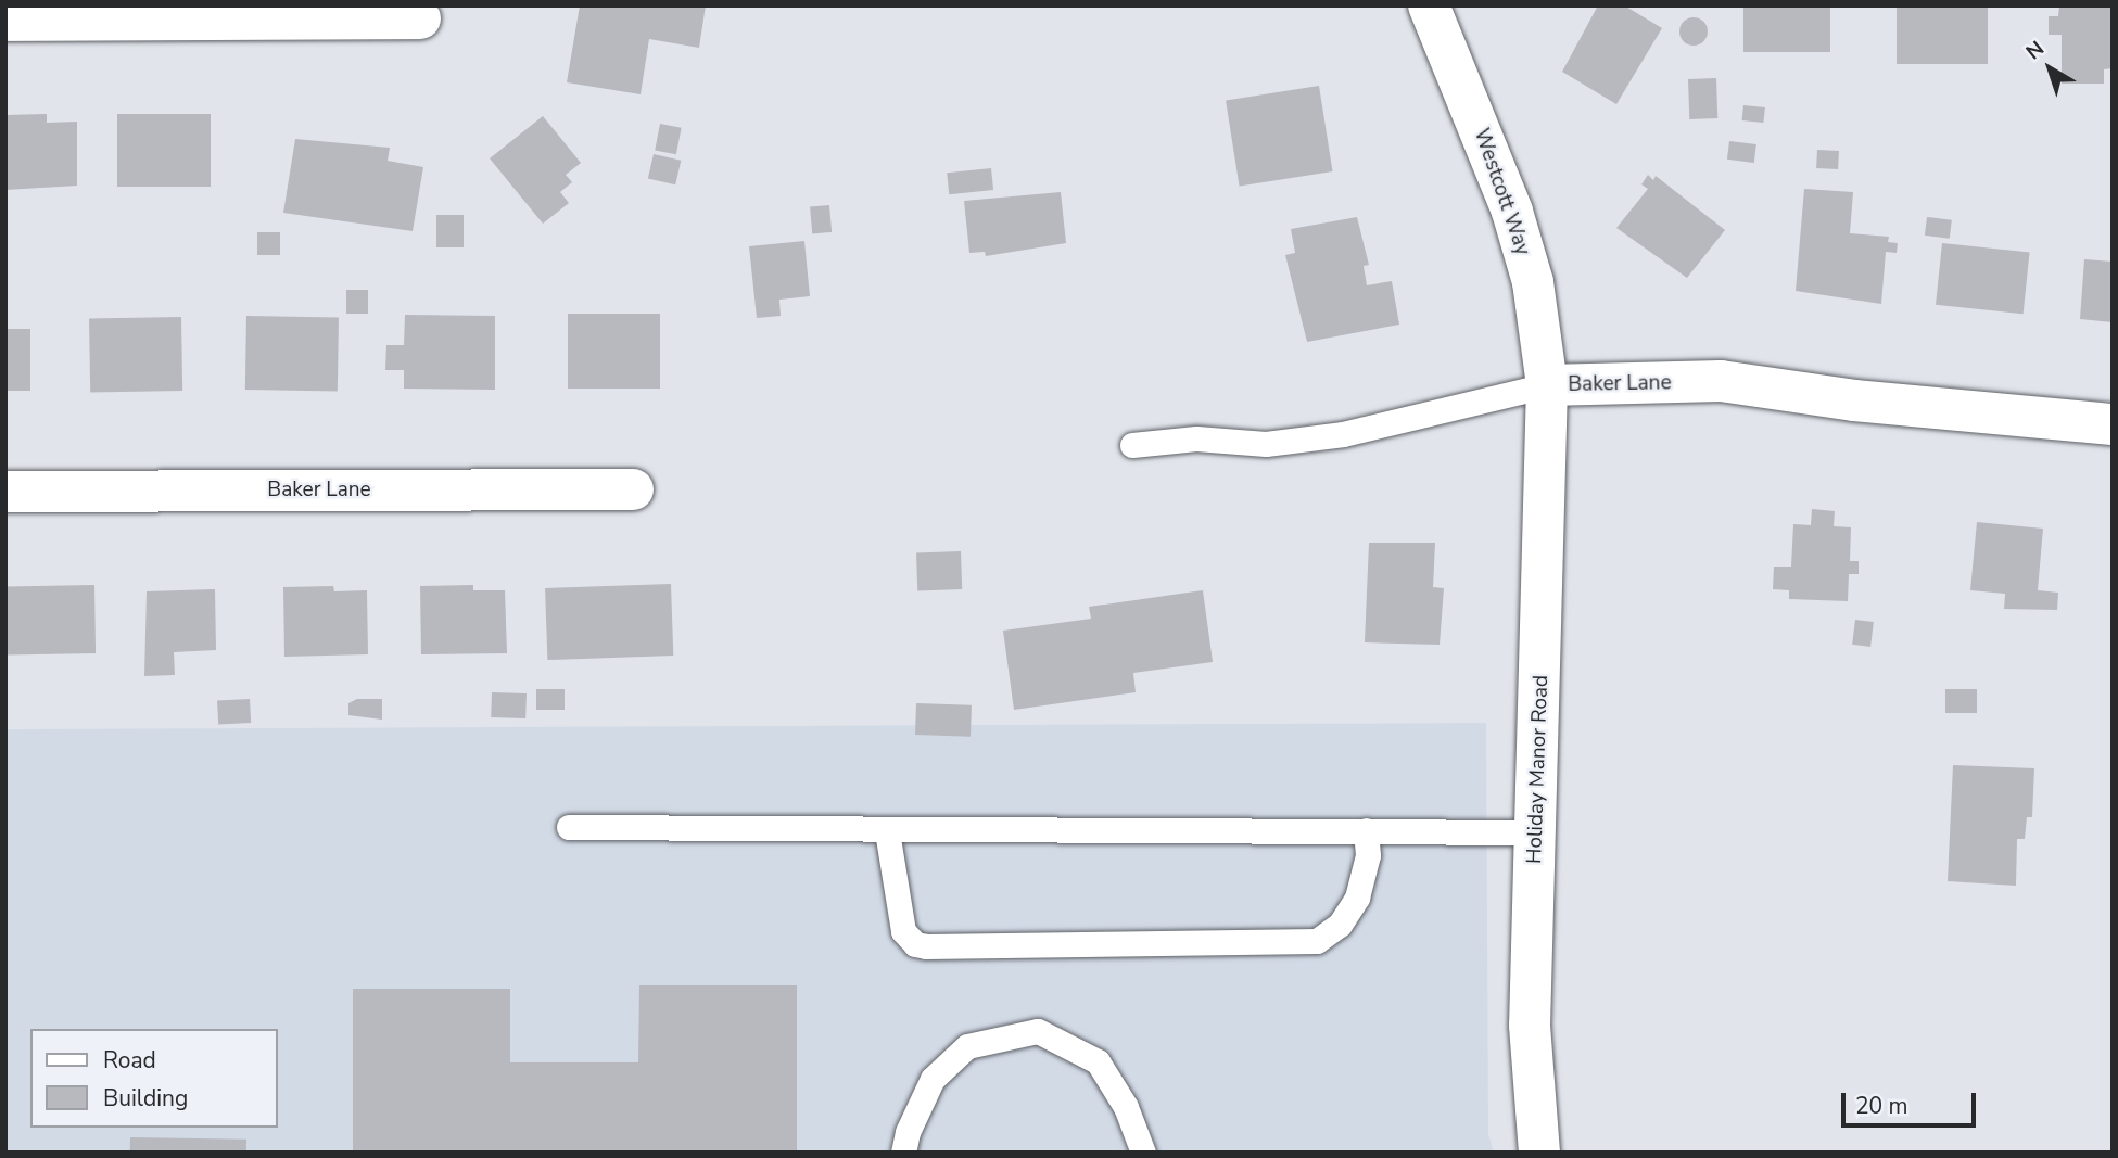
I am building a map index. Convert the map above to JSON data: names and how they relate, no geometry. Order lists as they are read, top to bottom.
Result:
{
  "streets": {
    "street": ["Westcott Way", "Baker Lane", "Holiday Manor Road"]
  },
  "crossings": [
    ["Westcott Way", "Baker Lane"],
    ["Westcott Way", "Holiday Manor Road"],
    ["Baker Lane", "Holiday Manor Road"]
  ],
  "legend": ["Road", "Building"],
  "scale_bar": "20 m",
  "north": "top left"
}
